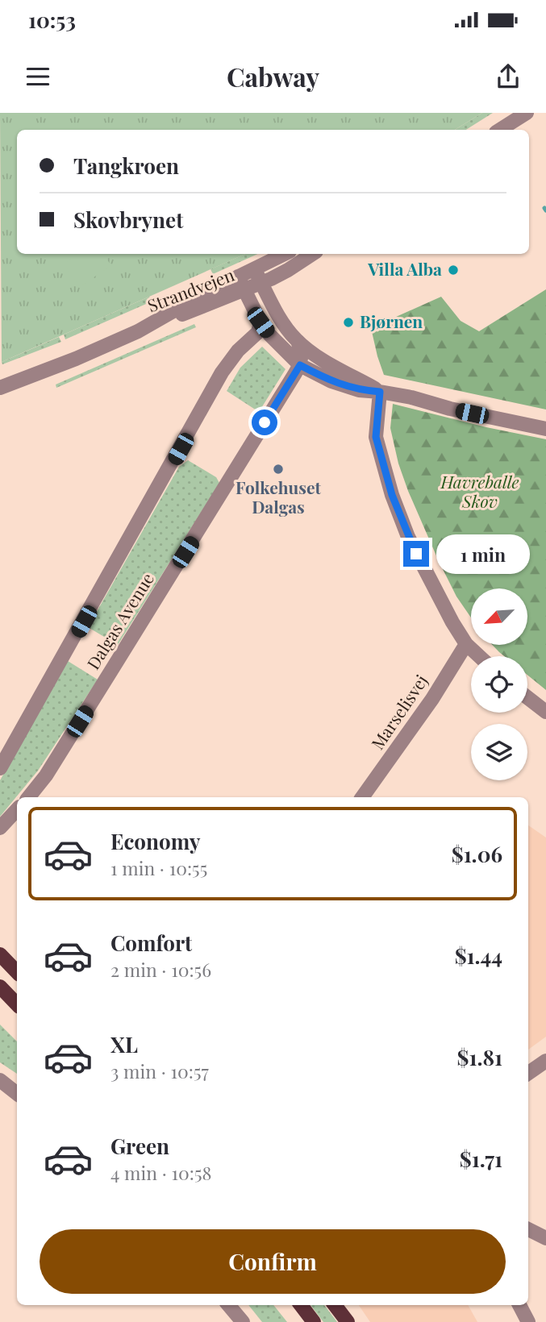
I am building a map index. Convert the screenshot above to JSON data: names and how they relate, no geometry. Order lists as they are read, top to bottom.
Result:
{
  "streets": {
    "street": ["Strandvejen", "Dalgas Avenue", "Marselisvej"]
  },
  "parks": ["Havreballe Skov"],
  "places": ["Villa Alba", "Bjørnen", "Folkehuset Dalgas"],
  "north": "bottom left",
  "page": {
    "status": "10:53",
    "header": "Cabway",
    "banner": ["Tangkroen", "Skovbrynet"],
    "bubble": "1 min",
    "list": [
      {
        "name": "Economy",
        "note": "1 min · 10:55",
        "value": "$1.06"
      },
      {
        "name": "Comfort",
        "note": "2 min · 10:56",
        "value": "$1.44"
      },
      {
        "name": "XL",
        "note": "3 min · 10:57",
        "value": "$1.81"
      },
      {
        "name": "Green",
        "note": "4 min · 10:58",
        "value": "$1.71"
      }
    ],
    "buttons": "Confirm"
  }
}
